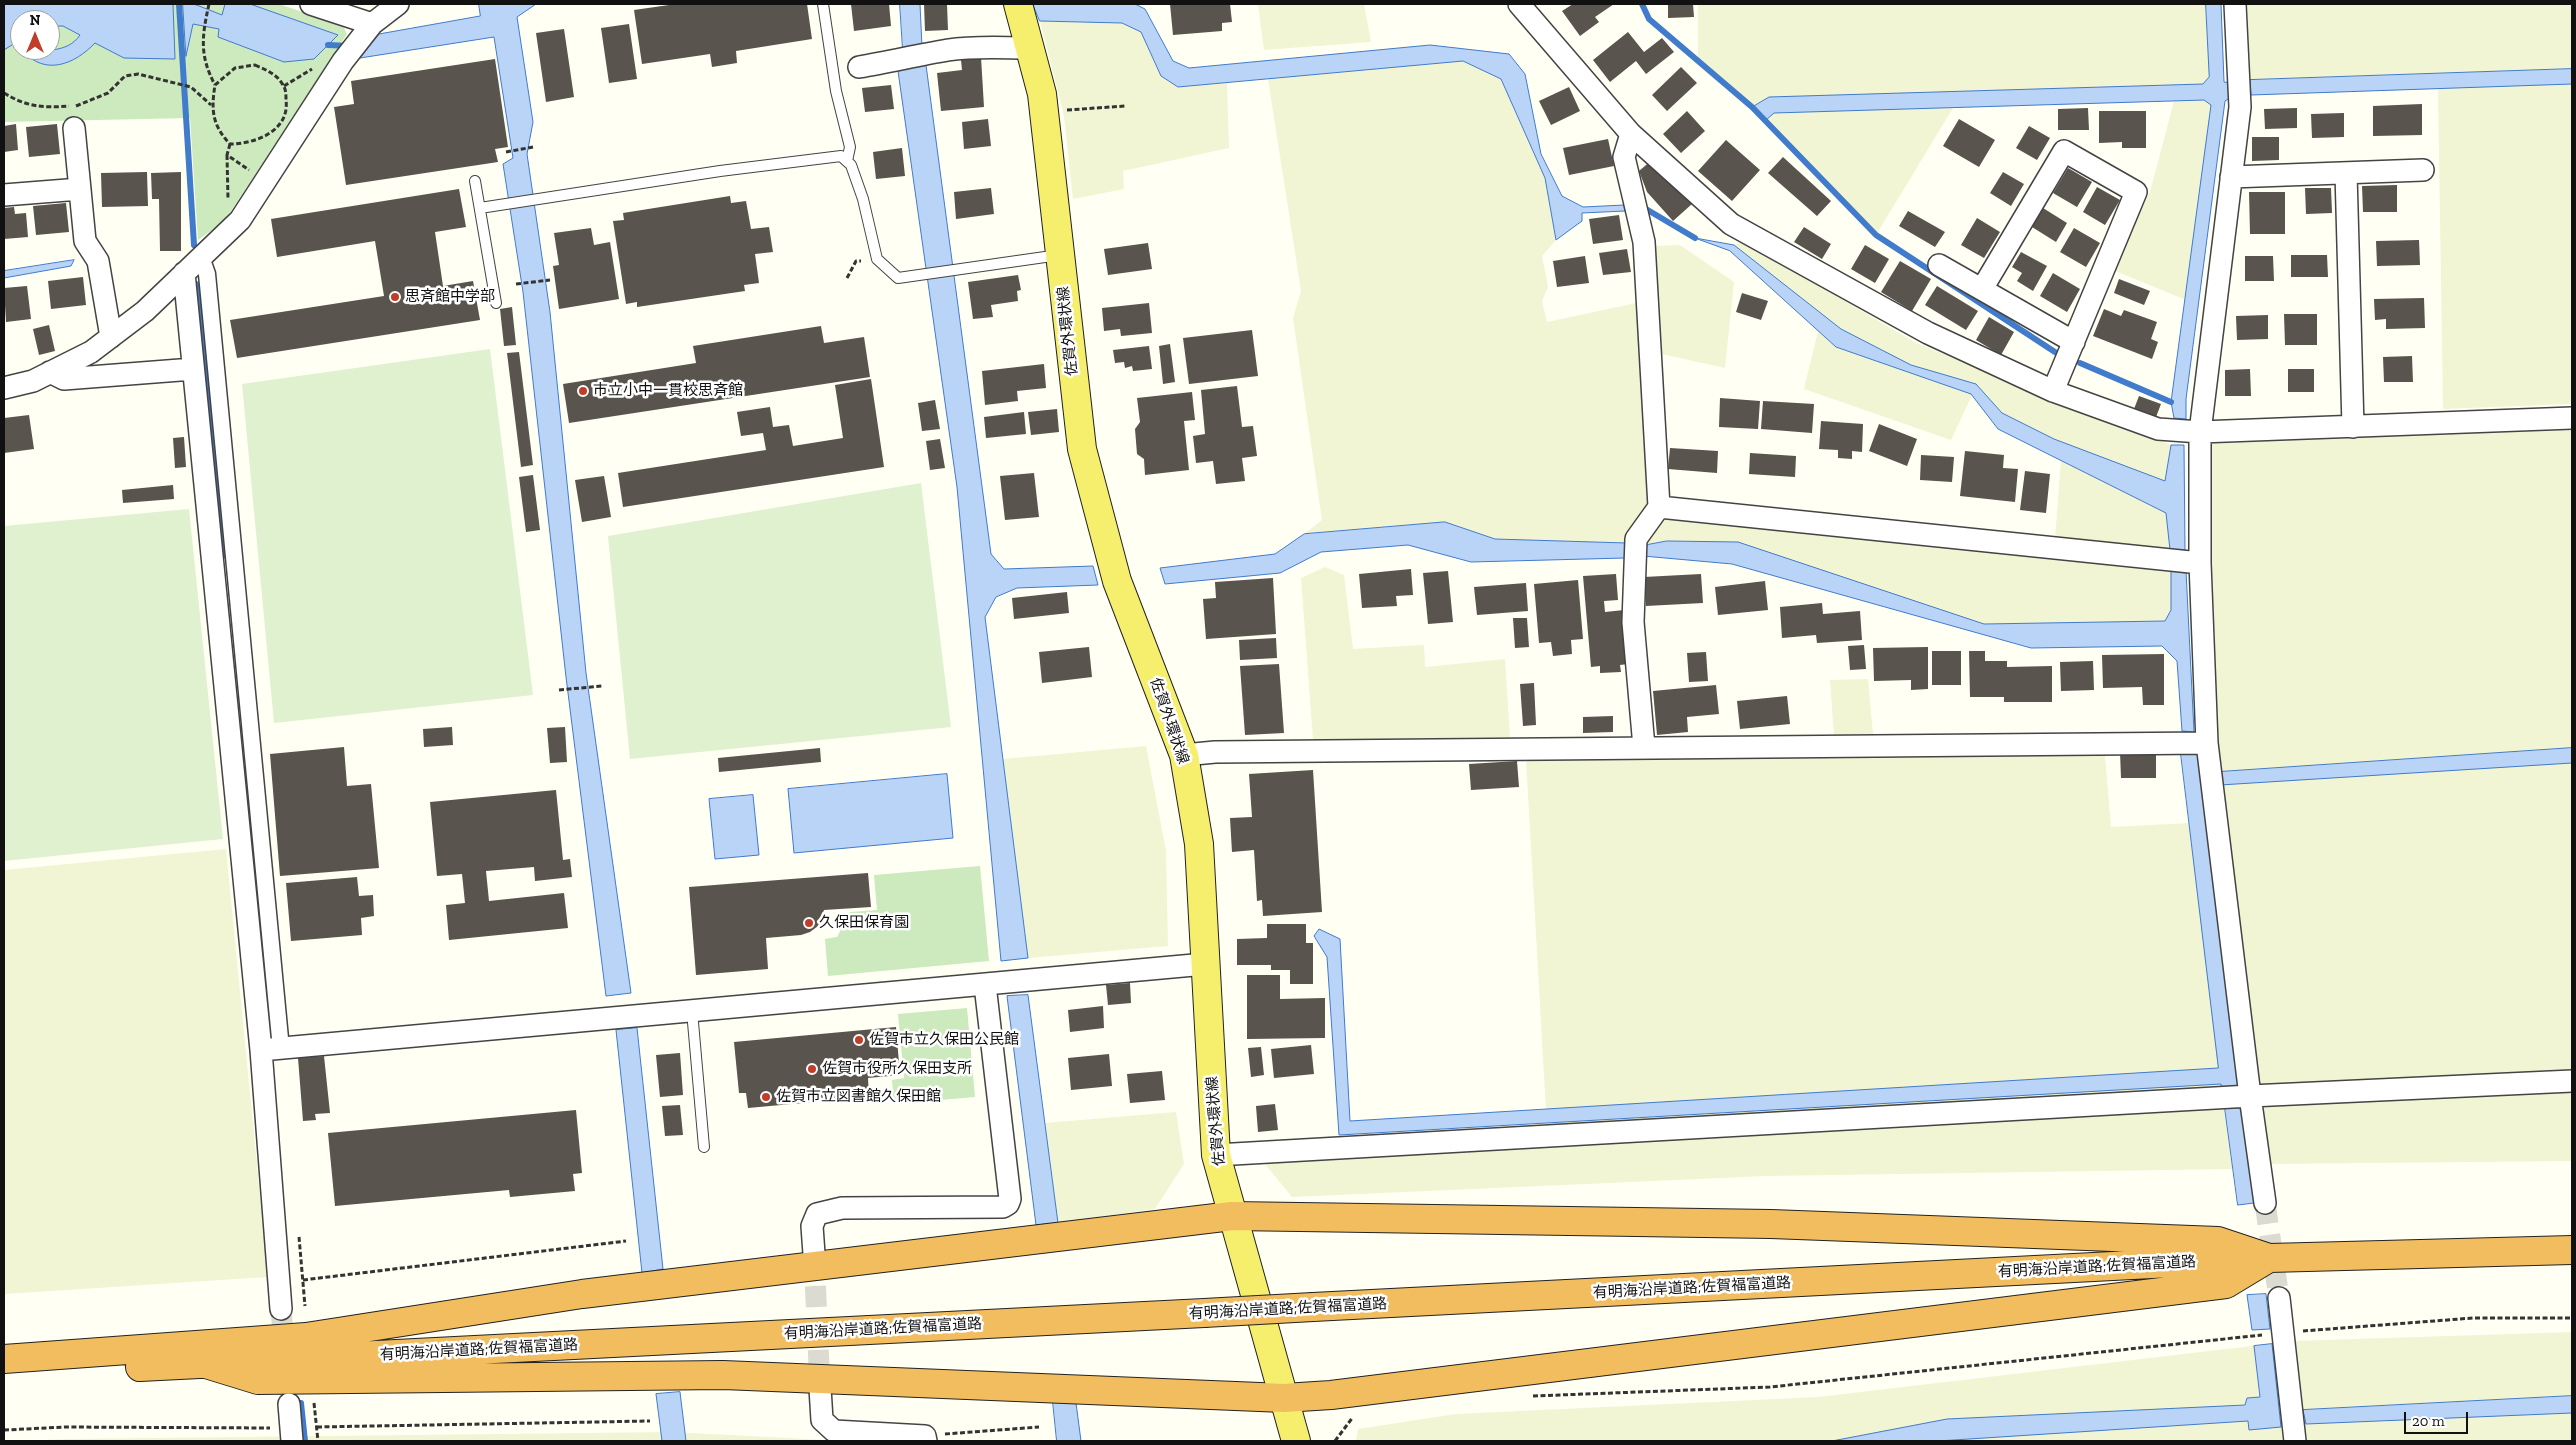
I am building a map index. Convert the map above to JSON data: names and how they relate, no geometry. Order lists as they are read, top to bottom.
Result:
{
  "streets": {
    "highway": ["有明海沿岸道路;佐賀福富道路"],
    "main road": ["佐賀外環状線"]
  },
  "places": [
    "思斉館中学部",
    "市立小中一貫校思斉館",
    "久保田保育園",
    "佐賀市立久保田公民館",
    "佐賀市役所久保田支所",
    "佐賀市立図書館久保田館"
  ],
  "scale_bar": "20 m",
  "north": "top"
}
